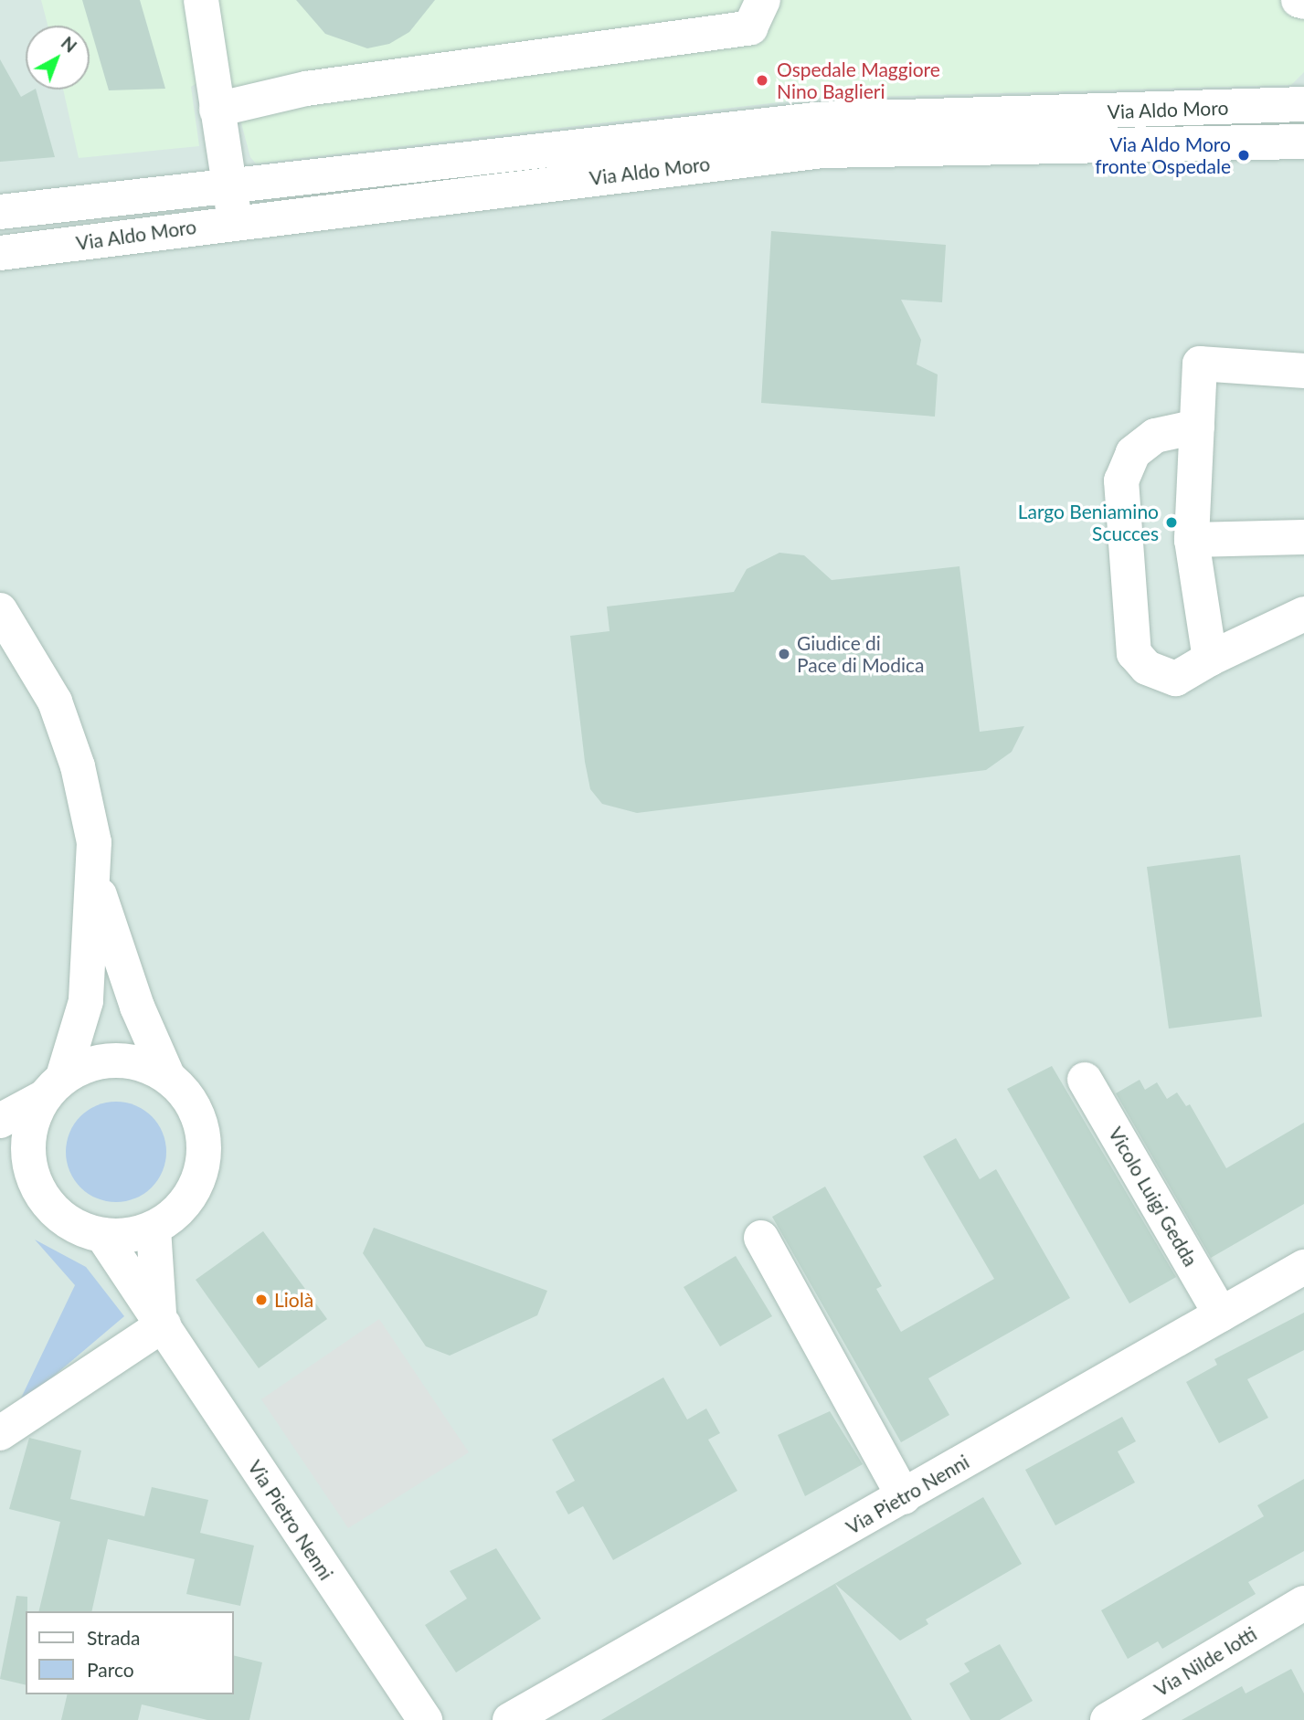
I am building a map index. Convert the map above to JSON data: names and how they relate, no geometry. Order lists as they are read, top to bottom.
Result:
{
  "streets": {
    "street": [
      "Via Aldo Moro",
      "Vicolo Luigi Gedda",
      "Via Pietro Nenni",
      "Via Nilde Iotti"
    ]
  },
  "crossings": [
    ["Vicolo Luigi Gedda", "Via Pietro Nenni"]
  ],
  "places": [
    "Ospedale Maggiore Nino Baglieri",
    "Via Aldo Moro fronte Ospedale",
    "Largo Beniamino Scucces",
    "Giudice di Pace di Modica",
    "Liolà"
  ],
  "legend": ["Strada", "Parco"],
  "north": "top right"
}
